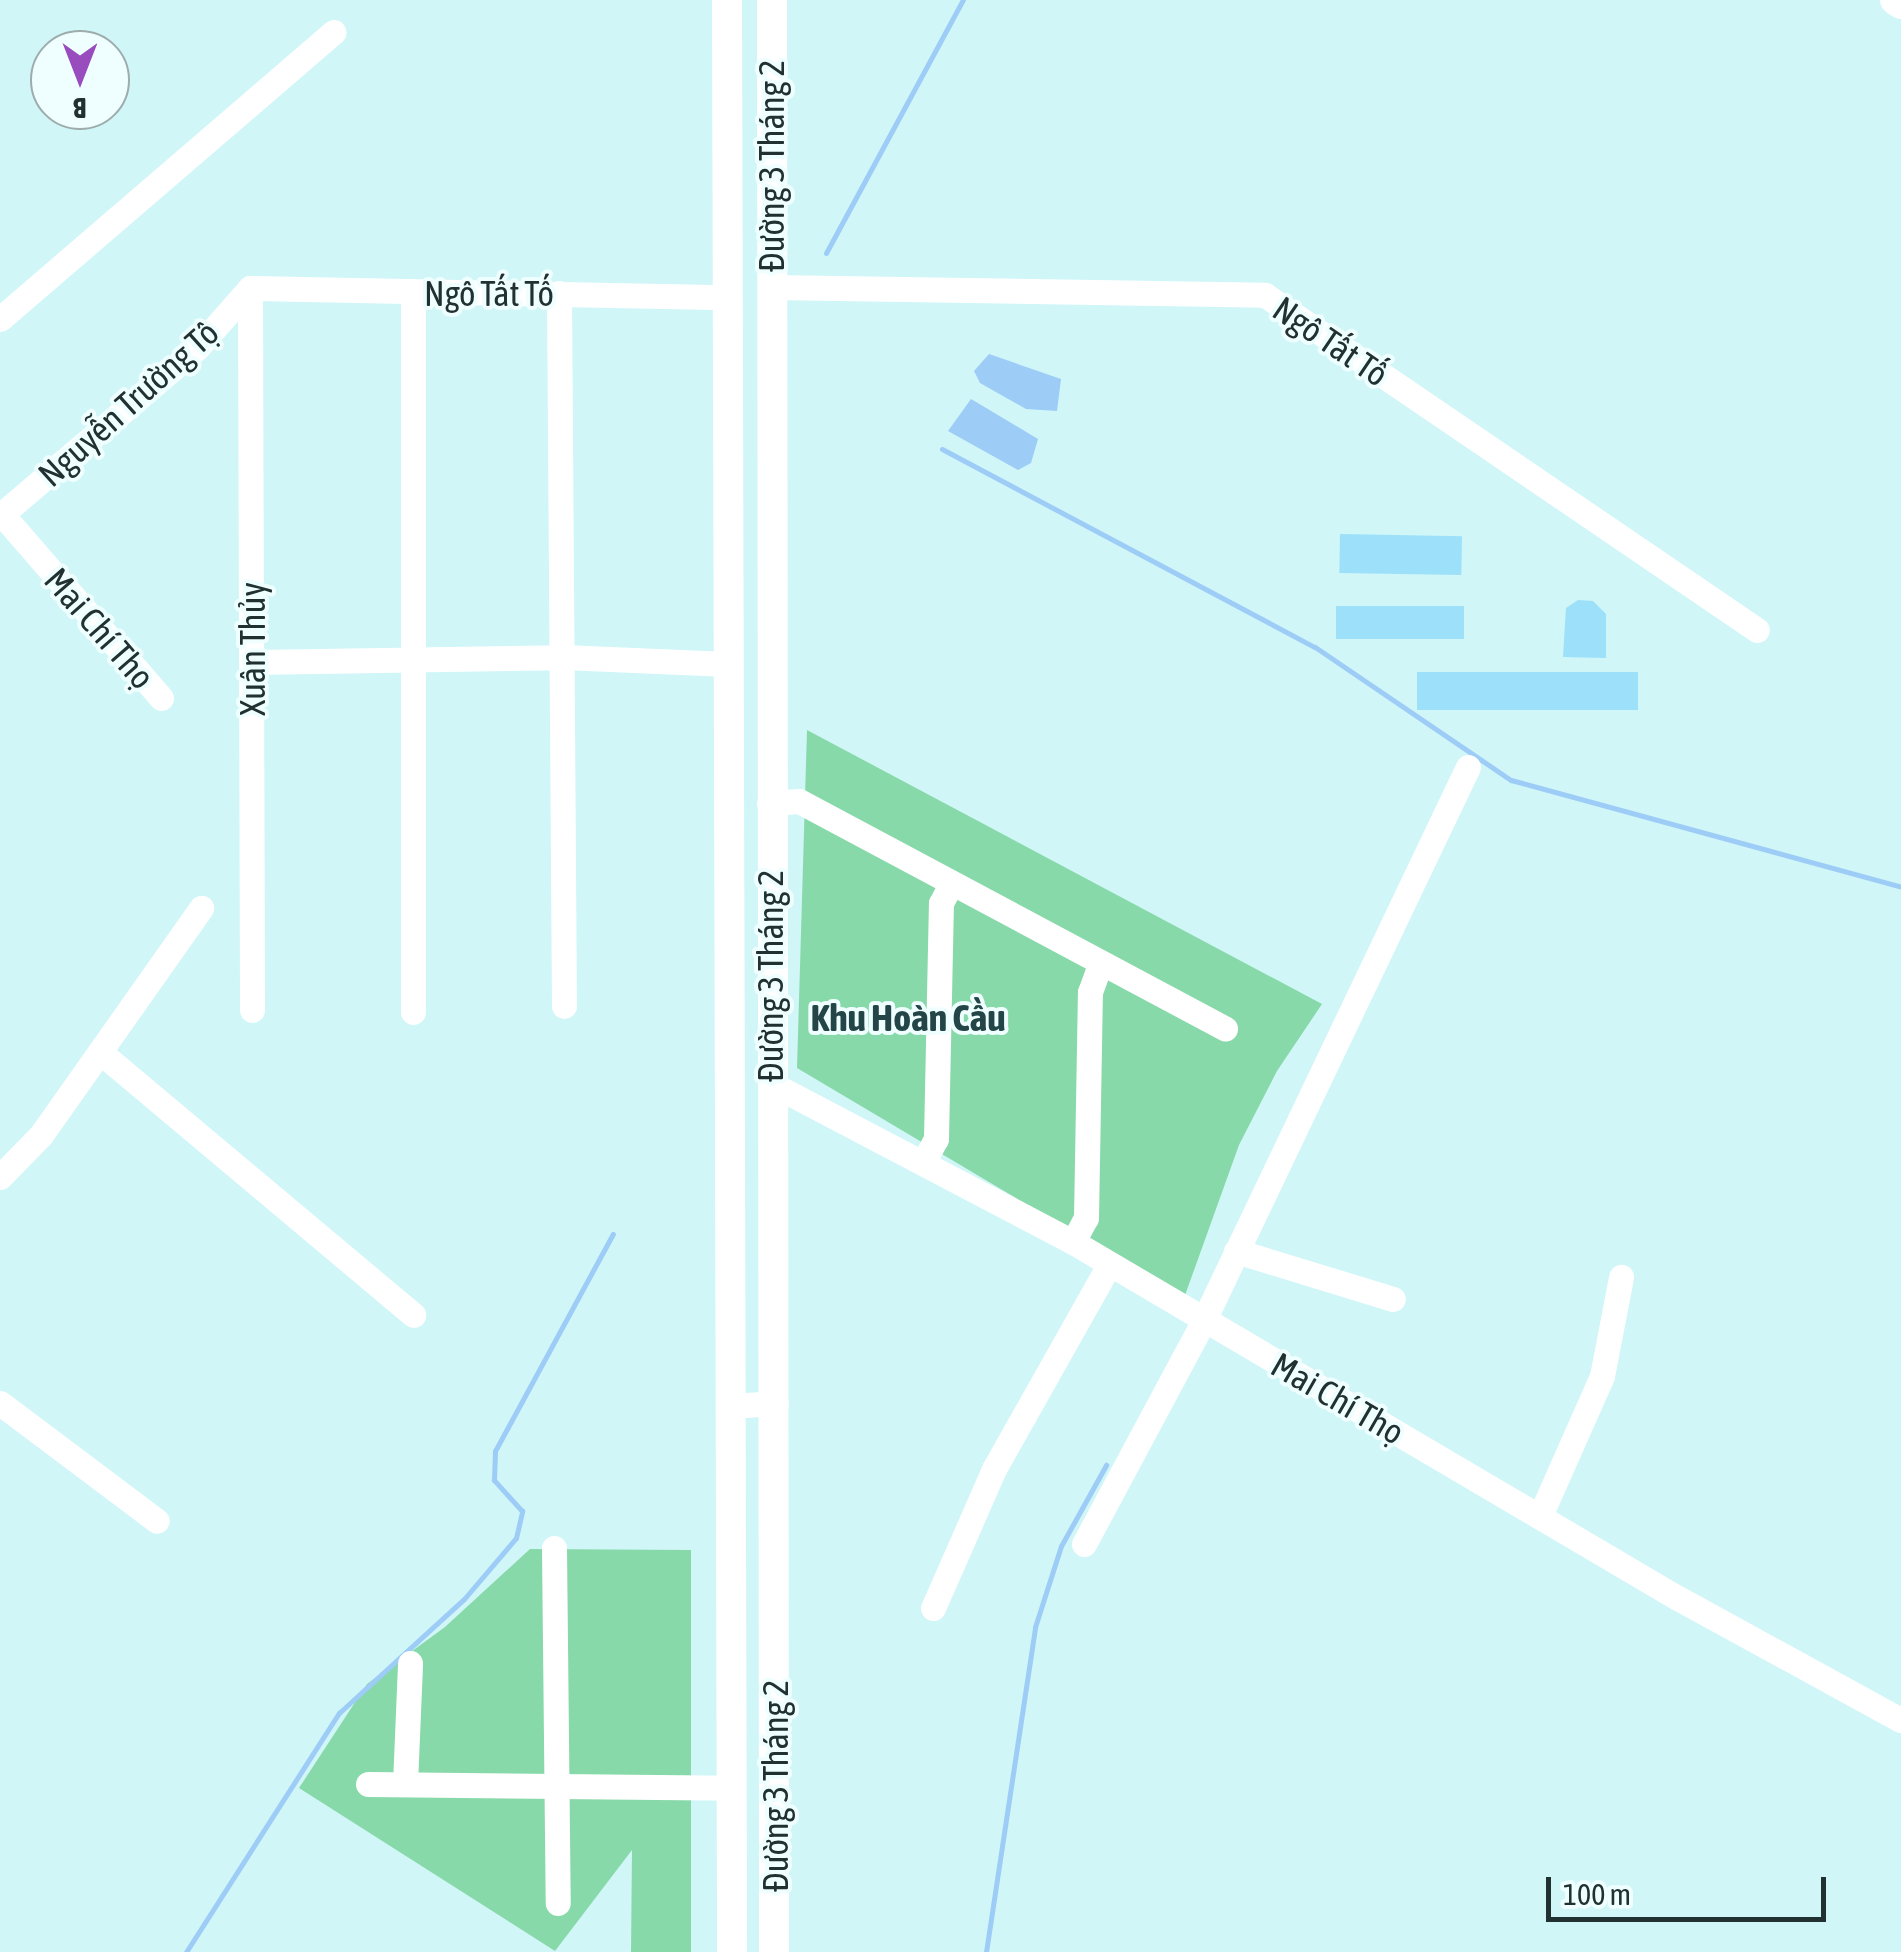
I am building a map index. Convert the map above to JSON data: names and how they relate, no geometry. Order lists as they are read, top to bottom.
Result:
{
  "streets": {
    "main road": ["Đường 3 Tháng 2"],
    "street": [
      "Ngô Tất Tố",
      "Nguyễn Trường Tộ",
      "Mai Chí Thọ",
      "Xuân Thủy"
    ]
  },
  "crossings": [
    ["Đường 3 Tháng 2", "Ngô Tất Tố"],
    ["Đường 3 Tháng 2", "Mai Chí Thọ"],
    ["Ngô Tất Tố", "Nguyễn Trường Tộ"],
    ["Ngô Tất Tố", "Xuân Thủy"],
    ["Nguyễn Trường Tộ", "Mai Chí Thọ"],
    ["Nguyễn Trường Tộ", "Xuân Thủy"]
  ],
  "districts": ["Khu Hoàn Cầu"],
  "scale_bar": "100 m",
  "north": "bottom"
}
